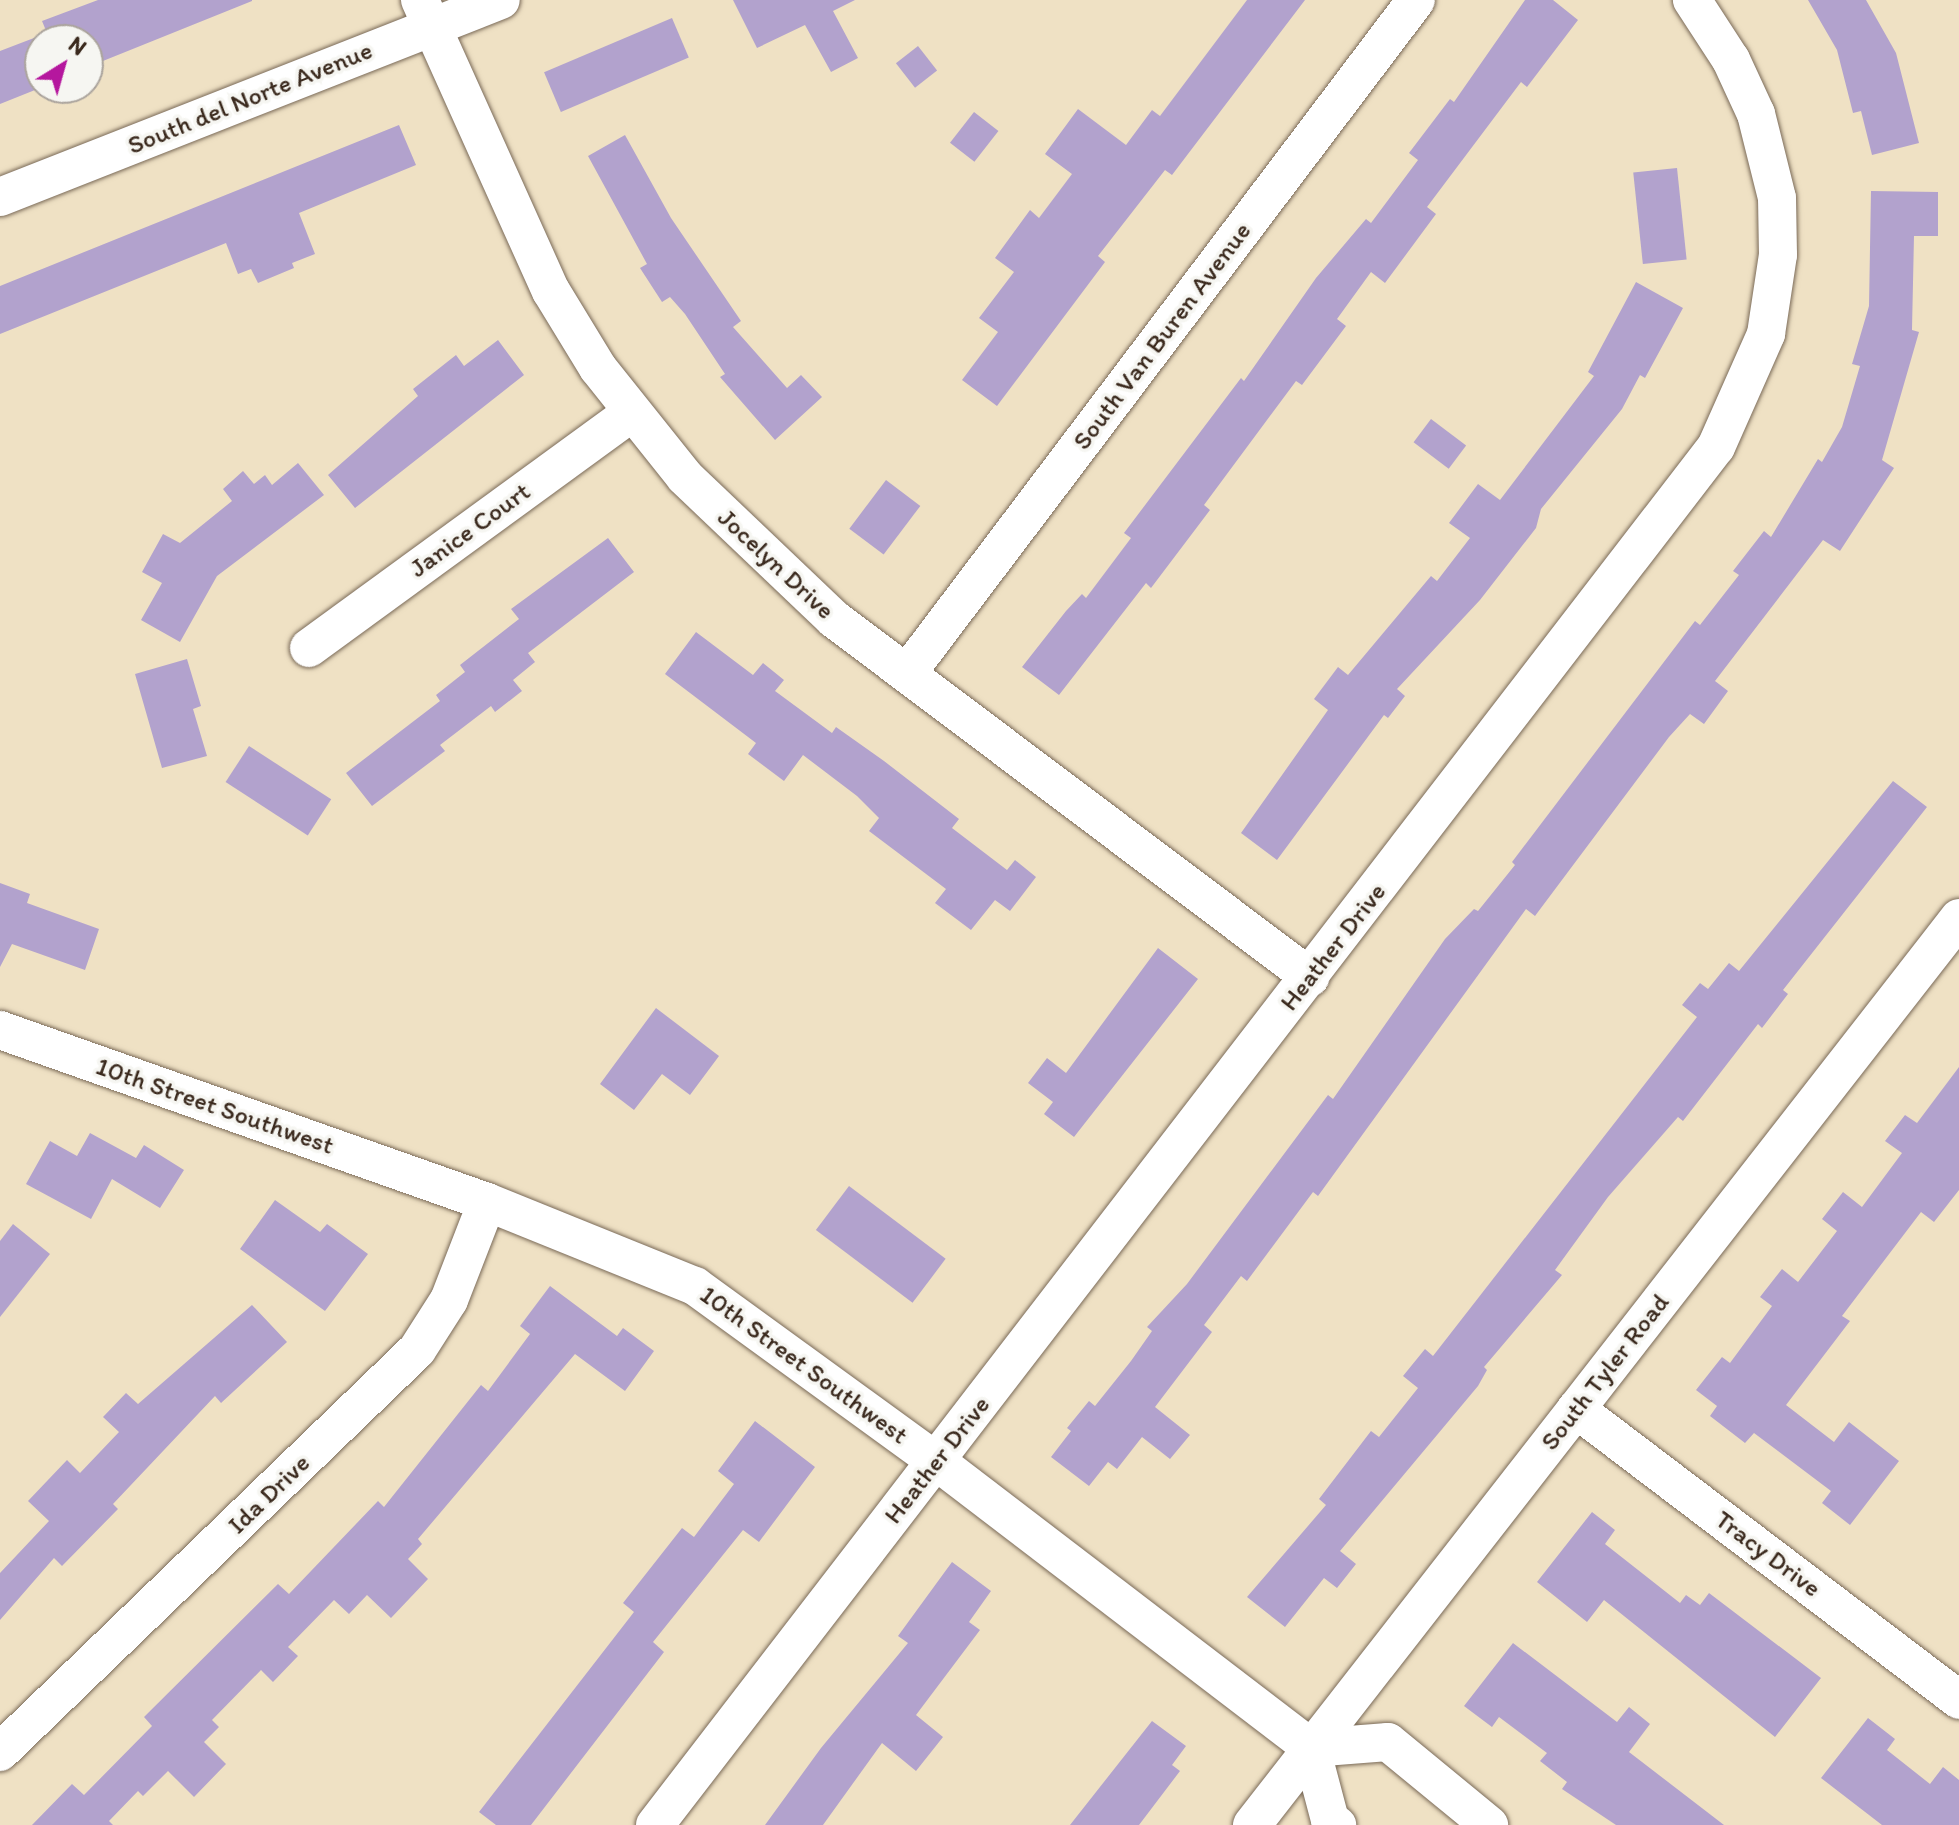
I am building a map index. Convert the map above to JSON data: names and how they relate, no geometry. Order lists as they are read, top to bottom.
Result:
{
  "streets": {
    "street": [
      "South del Norte Avenue",
      "South Van Buren Avenue",
      "Janice Court",
      "Jocelyn Drive",
      "Heather Drive",
      "10th Street Southwest",
      "South Tyler Road",
      "Ida Drive",
      "Tracy Drive"
    ]
  },
  "crossings": [
    ["South del Norte Avenue", "Jocelyn Drive"],
    ["South Van Buren Avenue", "Jocelyn Drive"],
    ["Janice Court", "Jocelyn Drive"],
    ["Jocelyn Drive", "Heather Drive"],
    ["Heather Drive", "10th Street Southwest"],
    ["10th Street Southwest", "South Tyler Road"],
    ["10th Street Southwest", "Ida Drive"],
    ["South Tyler Road", "Tracy Drive"]
  ],
  "north": "top right"
}
